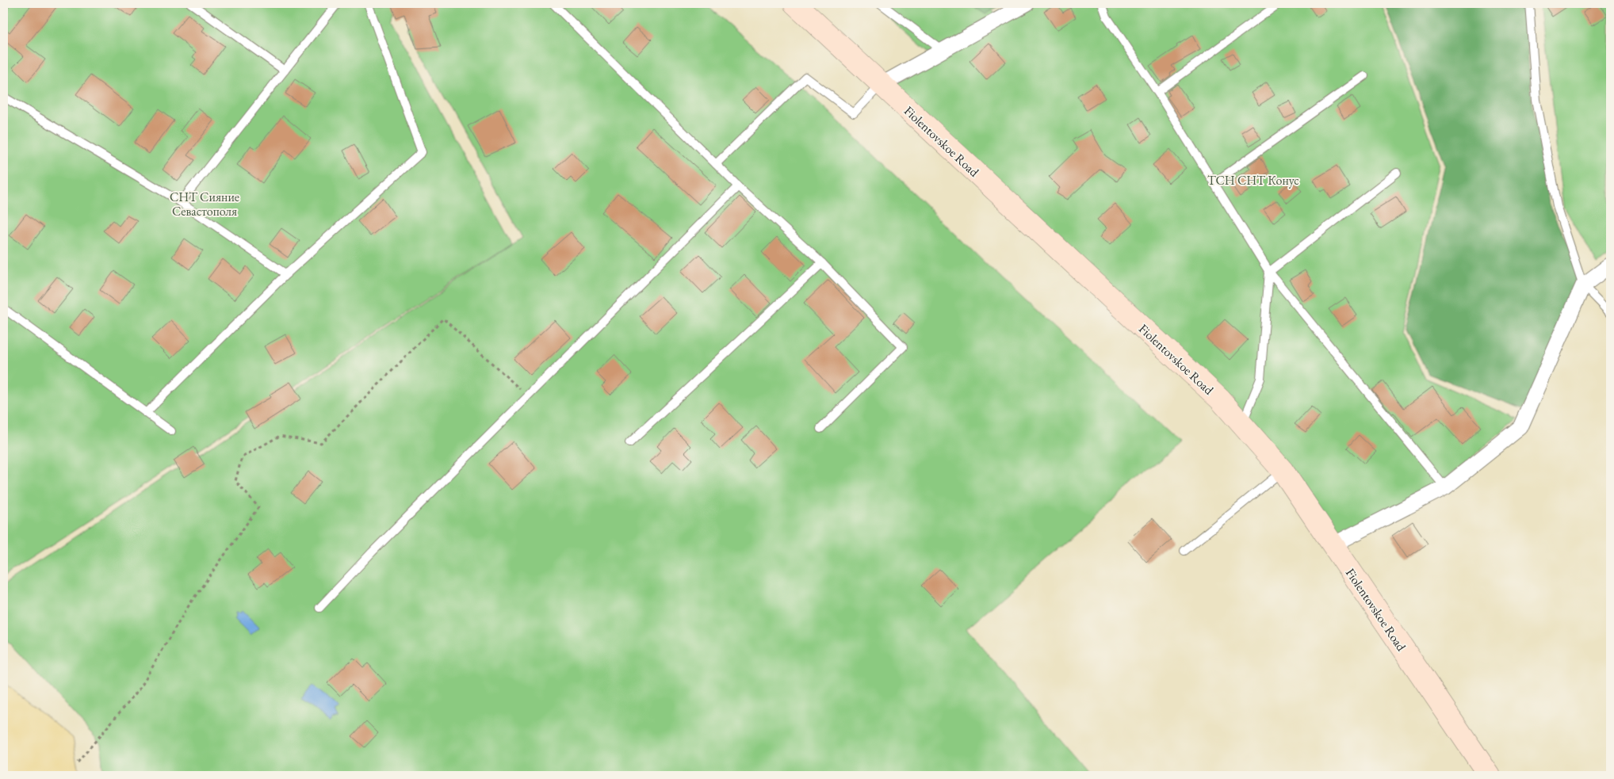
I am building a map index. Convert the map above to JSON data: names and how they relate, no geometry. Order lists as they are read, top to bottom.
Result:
{
  "streets": {
    "main road": ["Fiolentovskoe Road"]
  },
  "parks": ["ТСН СНТ Конус", "СНТ Сияние Севастополя"]
}
